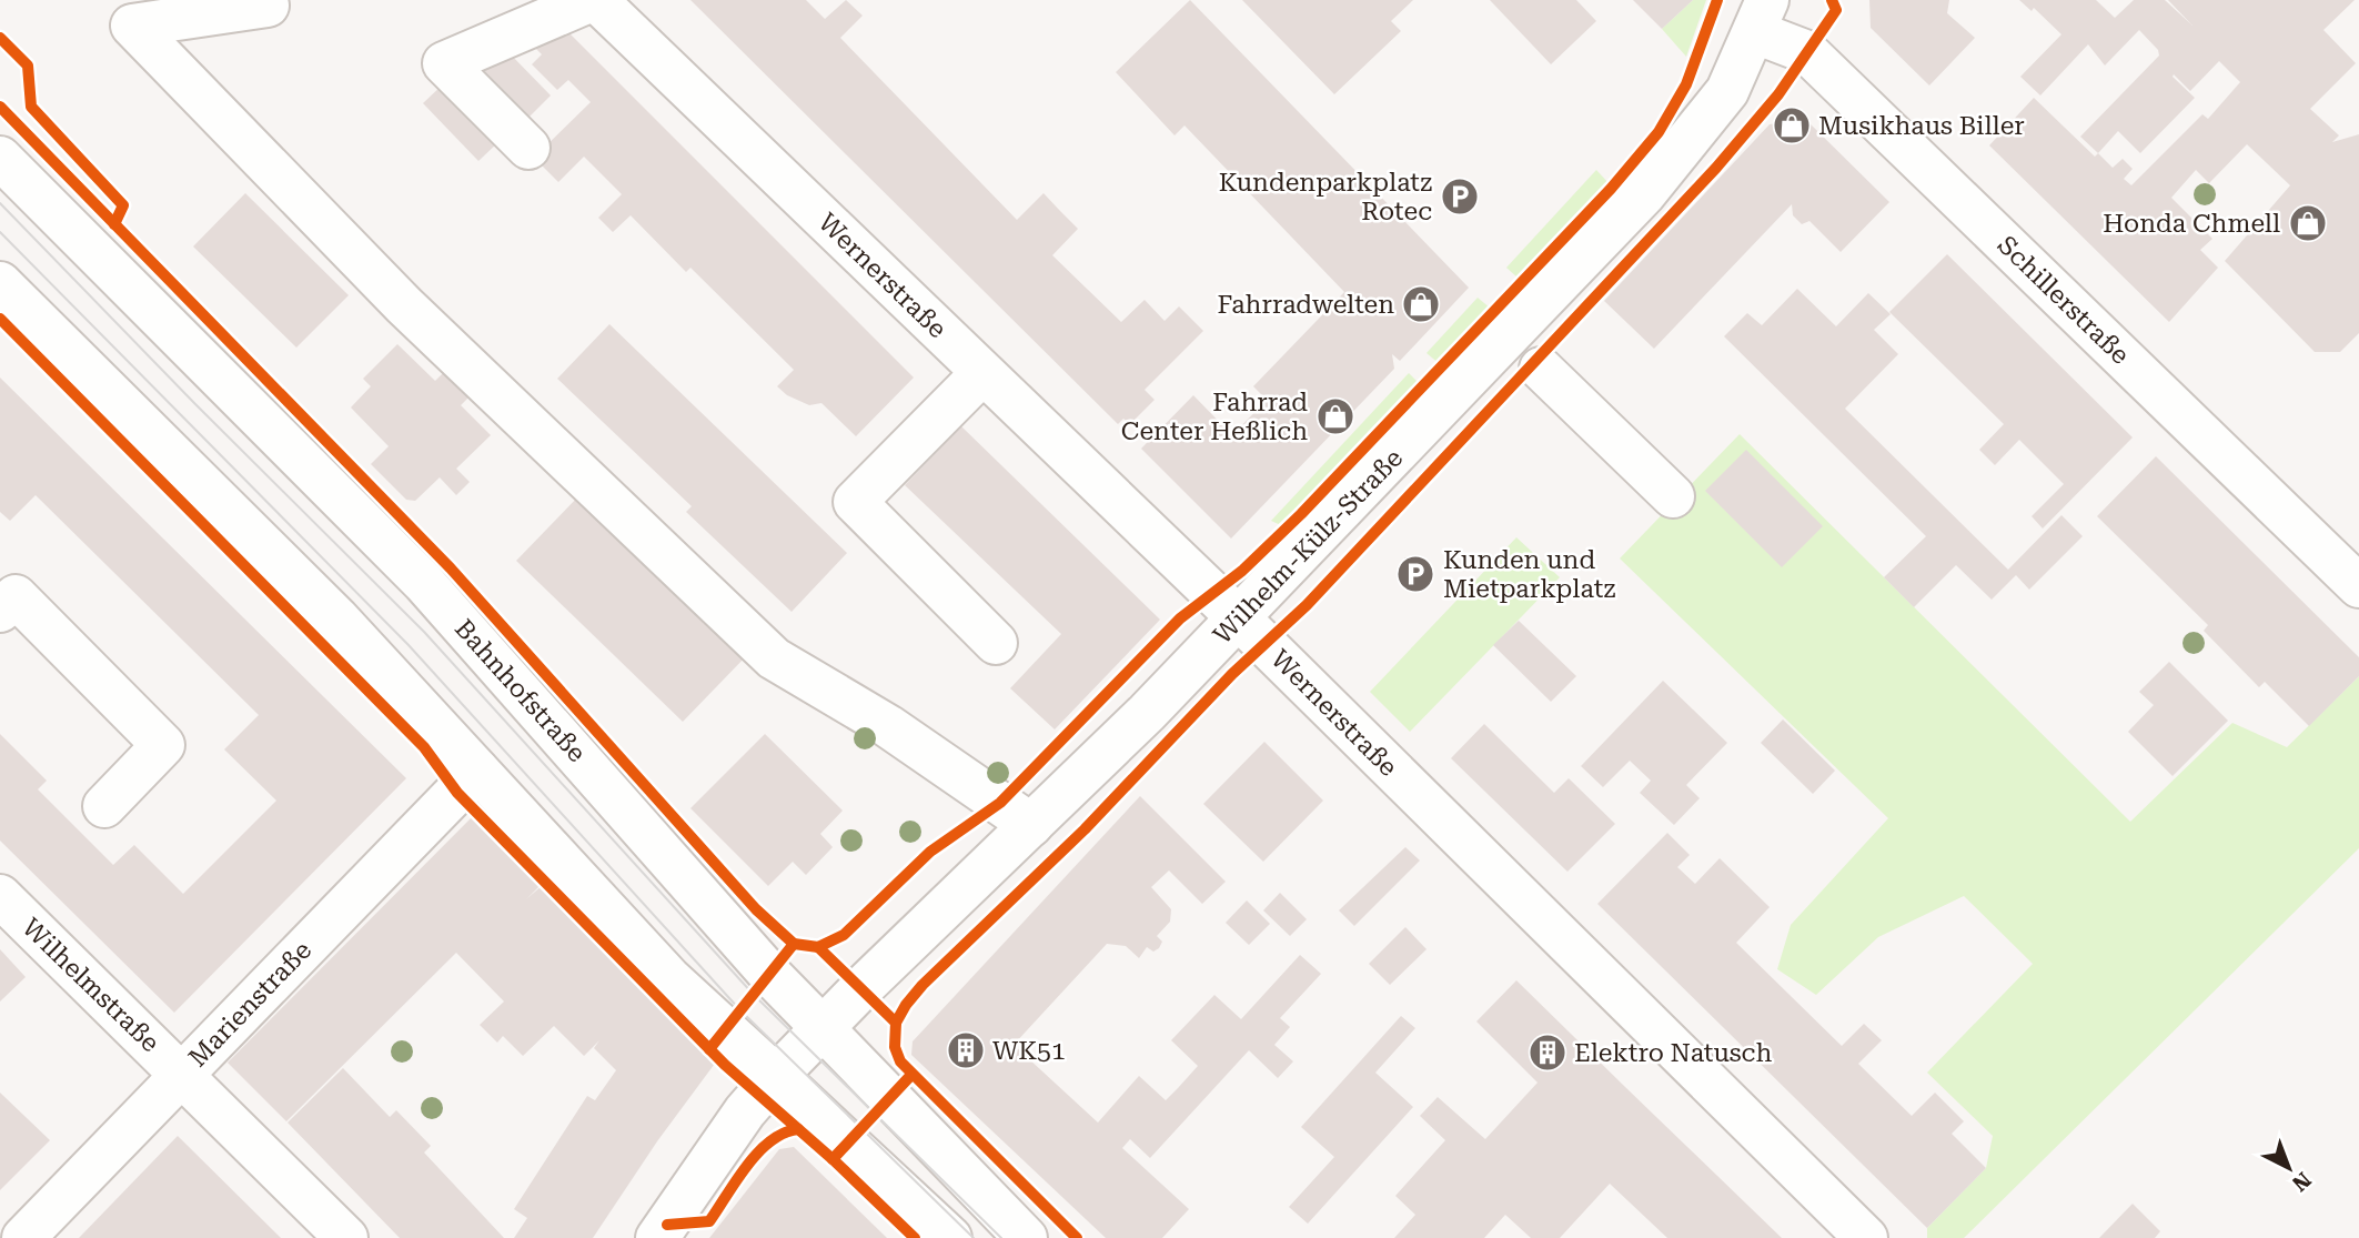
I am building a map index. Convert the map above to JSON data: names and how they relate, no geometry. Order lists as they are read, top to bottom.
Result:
{
  "streets": {
    "street": [
      "Wernerstraße",
      "Schillerstraße",
      "Wilhelm-Külz-Straße",
      "Bahnhofstraße",
      "Wilhelmstraße",
      "Marienstraße"
    ]
  },
  "crossings": [
    ["Wernerstraße", "Wilhelm-Külz-Straße"],
    ["Schillerstraße", "Wilhelm-Külz-Straße"],
    ["Wilhelm-Külz-Straße", "Bahnhofstraße"],
    ["Bahnhofstraße", "Marienstraße"],
    ["Wilhelmstraße", "Marienstraße"]
  ],
  "places": {
    "shop": [
      "Musikhaus Biller",
      "Honda Chmell",
      "Fahrradwelten",
      "Fahrrad Center Heßlich"
    ],
    "parking": ["Kundenparkplatz Rotec", "Kunden und Mietparkplatz"],
    "building": ["WK51", "Elektro Natusch"]
  },
  "north": "bottom right"
}
